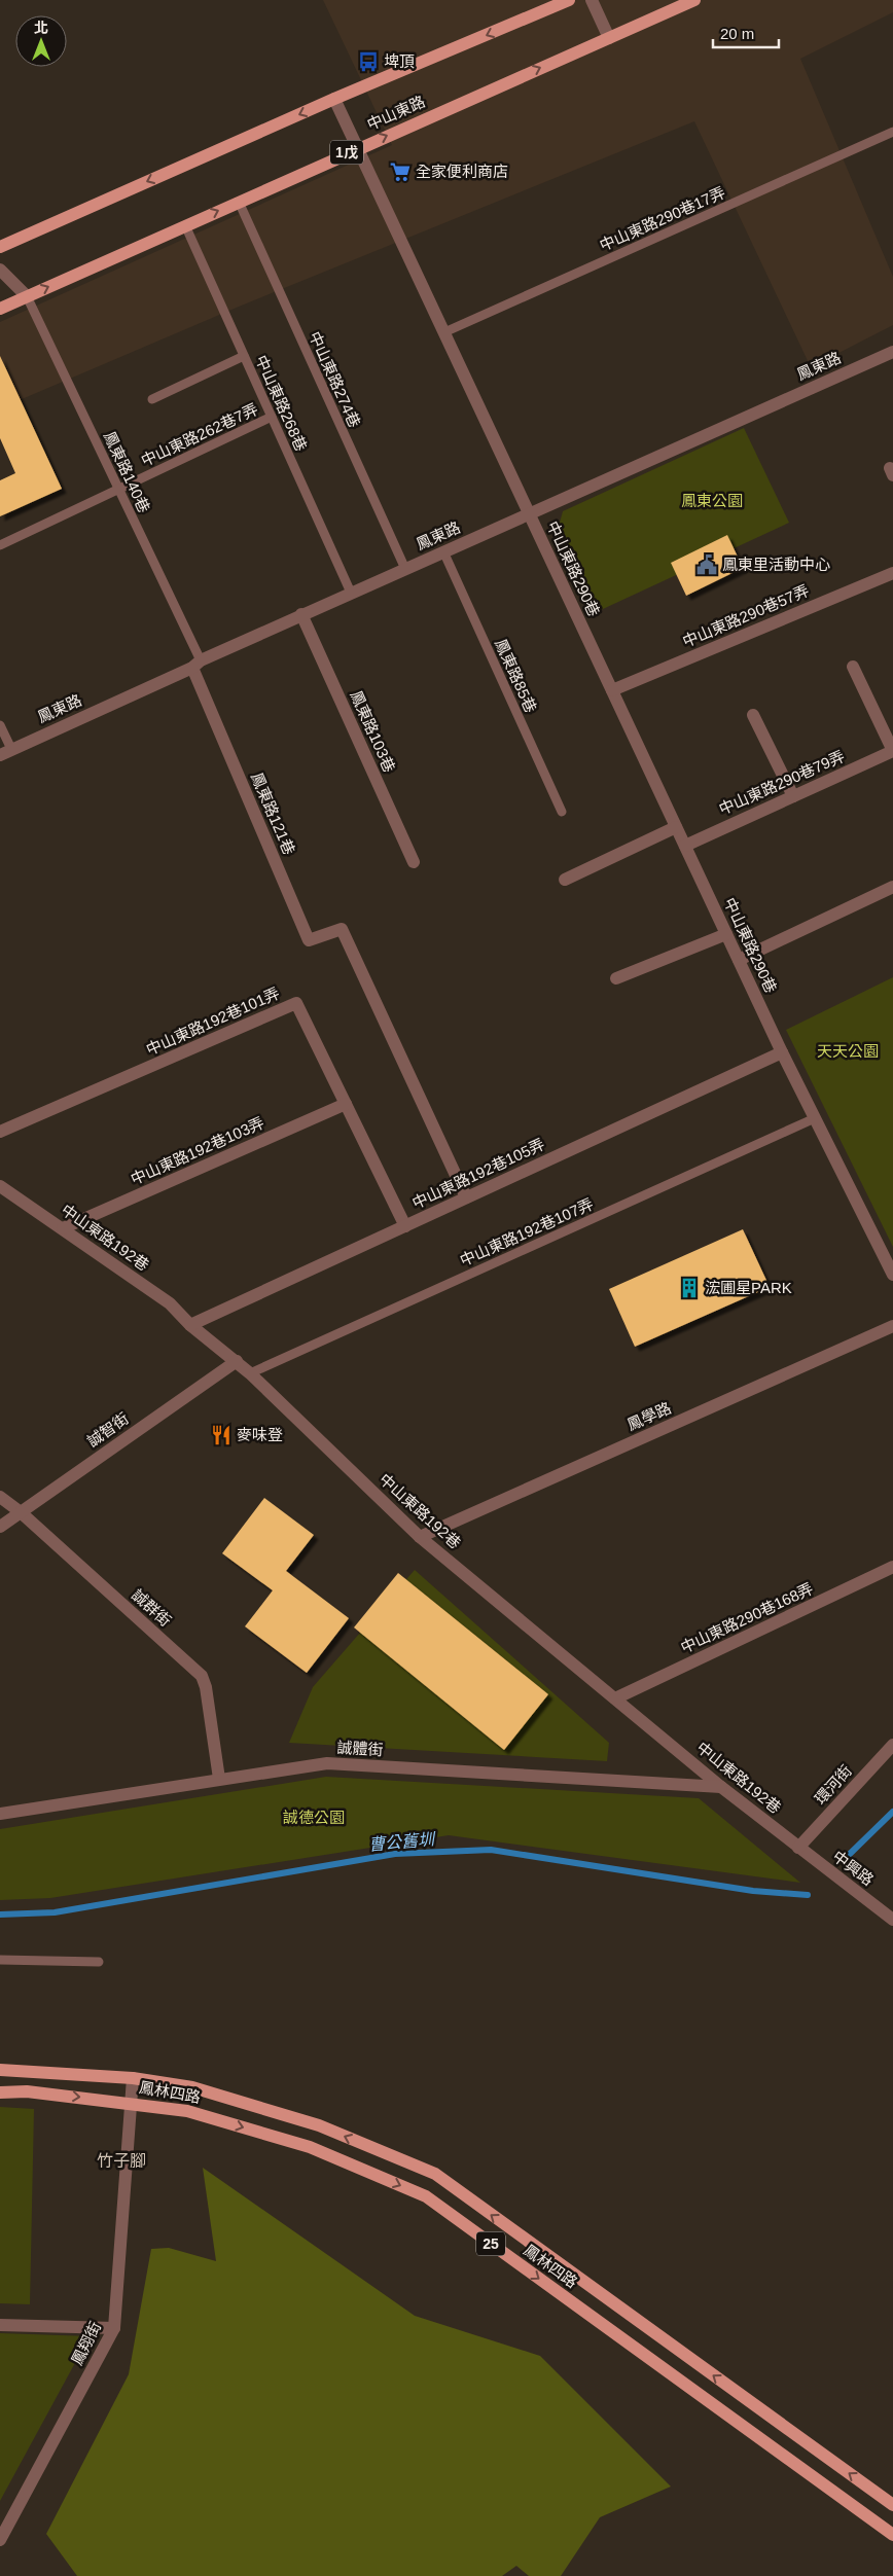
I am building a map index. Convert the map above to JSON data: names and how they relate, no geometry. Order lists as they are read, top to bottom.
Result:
{
  "streets": {
    "main road": [
      "中山東路",
      "1戊",
      "鳳林四路",
      "25"
    ],
    "street": [
      "鳳東路",
      "中山東路290巷",
      "中山東路290巷57弄",
      "鳳東路103巷",
      "中山東路290巷79弄",
      "鳳東路121巷",
      "中山東路192巷101弄",
      "中山東路192巷103弄",
      "中山東路192巷105弄",
      "中山東路192巷",
      "鳳學路",
      "誠智街",
      "誠群街",
      "中山東路290巷168弄",
      "誠體街",
      "環河街",
      "中興路",
      "鳳翔街"
    ],
    "lane": [
      "中山東路290巷17弄",
      "中山東路274巷",
      "中山東路268巷",
      "中山東路262巷7弄",
      "鳳東路140巷",
      "鳳東路85巷",
      "中山東路192巷107弄"
    ]
  },
  "crossings": [
    ["中山東路", "中山東路274巷"],
    ["中山東路", "中山東路268巷"],
    ["中山東路", "鳳東路140巷"],
    ["中山東路", "中山東路290巷"],
    ["中山東路290巷17弄", "中山東路290巷"],
    ["鳳東路", "中山東路274巷"],
    ["鳳東路", "中山東路268巷"],
    ["鳳東路", "鳳東路140巷"],
    ["鳳東路", "中山東路290巷"],
    ["鳳東路", "鳳東路85巷"],
    ["鳳東路", "鳳東路103巷"],
    ["鳳東路", "鳳東路121巷"],
    ["中山東路268巷", "中山東路262巷7弄"],
    ["中山東路262巷7弄", "鳳東路140巷"],
    ["鳳東路140巷", "鳳東路121巷"],
    ["中山東路290巷", "中山東路290巷57弄"],
    ["中山東路290巷", "中山東路290巷79弄"],
    ["中山東路290巷", "中山東路192巷105弄"],
    ["中山東路290巷", "中山東路192巷107弄"],
    ["鳳東路121巷", "中山東路192巷105弄"],
    ["中山東路192巷101弄", "中山東路192巷103弄"],
    ["中山東路192巷101弄", "中山東路192巷105弄"],
    ["中山東路192巷103弄", "中山東路192巷"],
    ["中山東路192巷105弄", "中山東路192巷"],
    ["中山東路192巷107弄", "中山東路192巷"],
    ["中山東路192巷", "鳳學路"],
    ["中山東路192巷", "誠智街"],
    ["中山東路192巷", "中山東路290巷168弄"],
    ["中山東路192巷", "誠體街"],
    ["中山東路192巷", "環河街"],
    ["中山東路192巷", "中興路"],
    ["誠智街", "誠群街"],
    ["誠群街", "誠體街"],
    ["鳳林四路", "鳳翔街"]
  ],
  "districts": ["竹子腳"],
  "water": ["曹公舊圳"],
  "parks": ["鳳東公園", "天天公園", "誠德公園"],
  "places": {
    "bus stop": ["埤頂"],
    "supermarket": ["全家便利商店"],
    "public building": ["鳳東里活動中心"],
    "building": ["浤圃星PARK"],
    "restaurant": ["麥味登"]
  },
  "scale_bar": "20 m",
  "north": "top"
}
